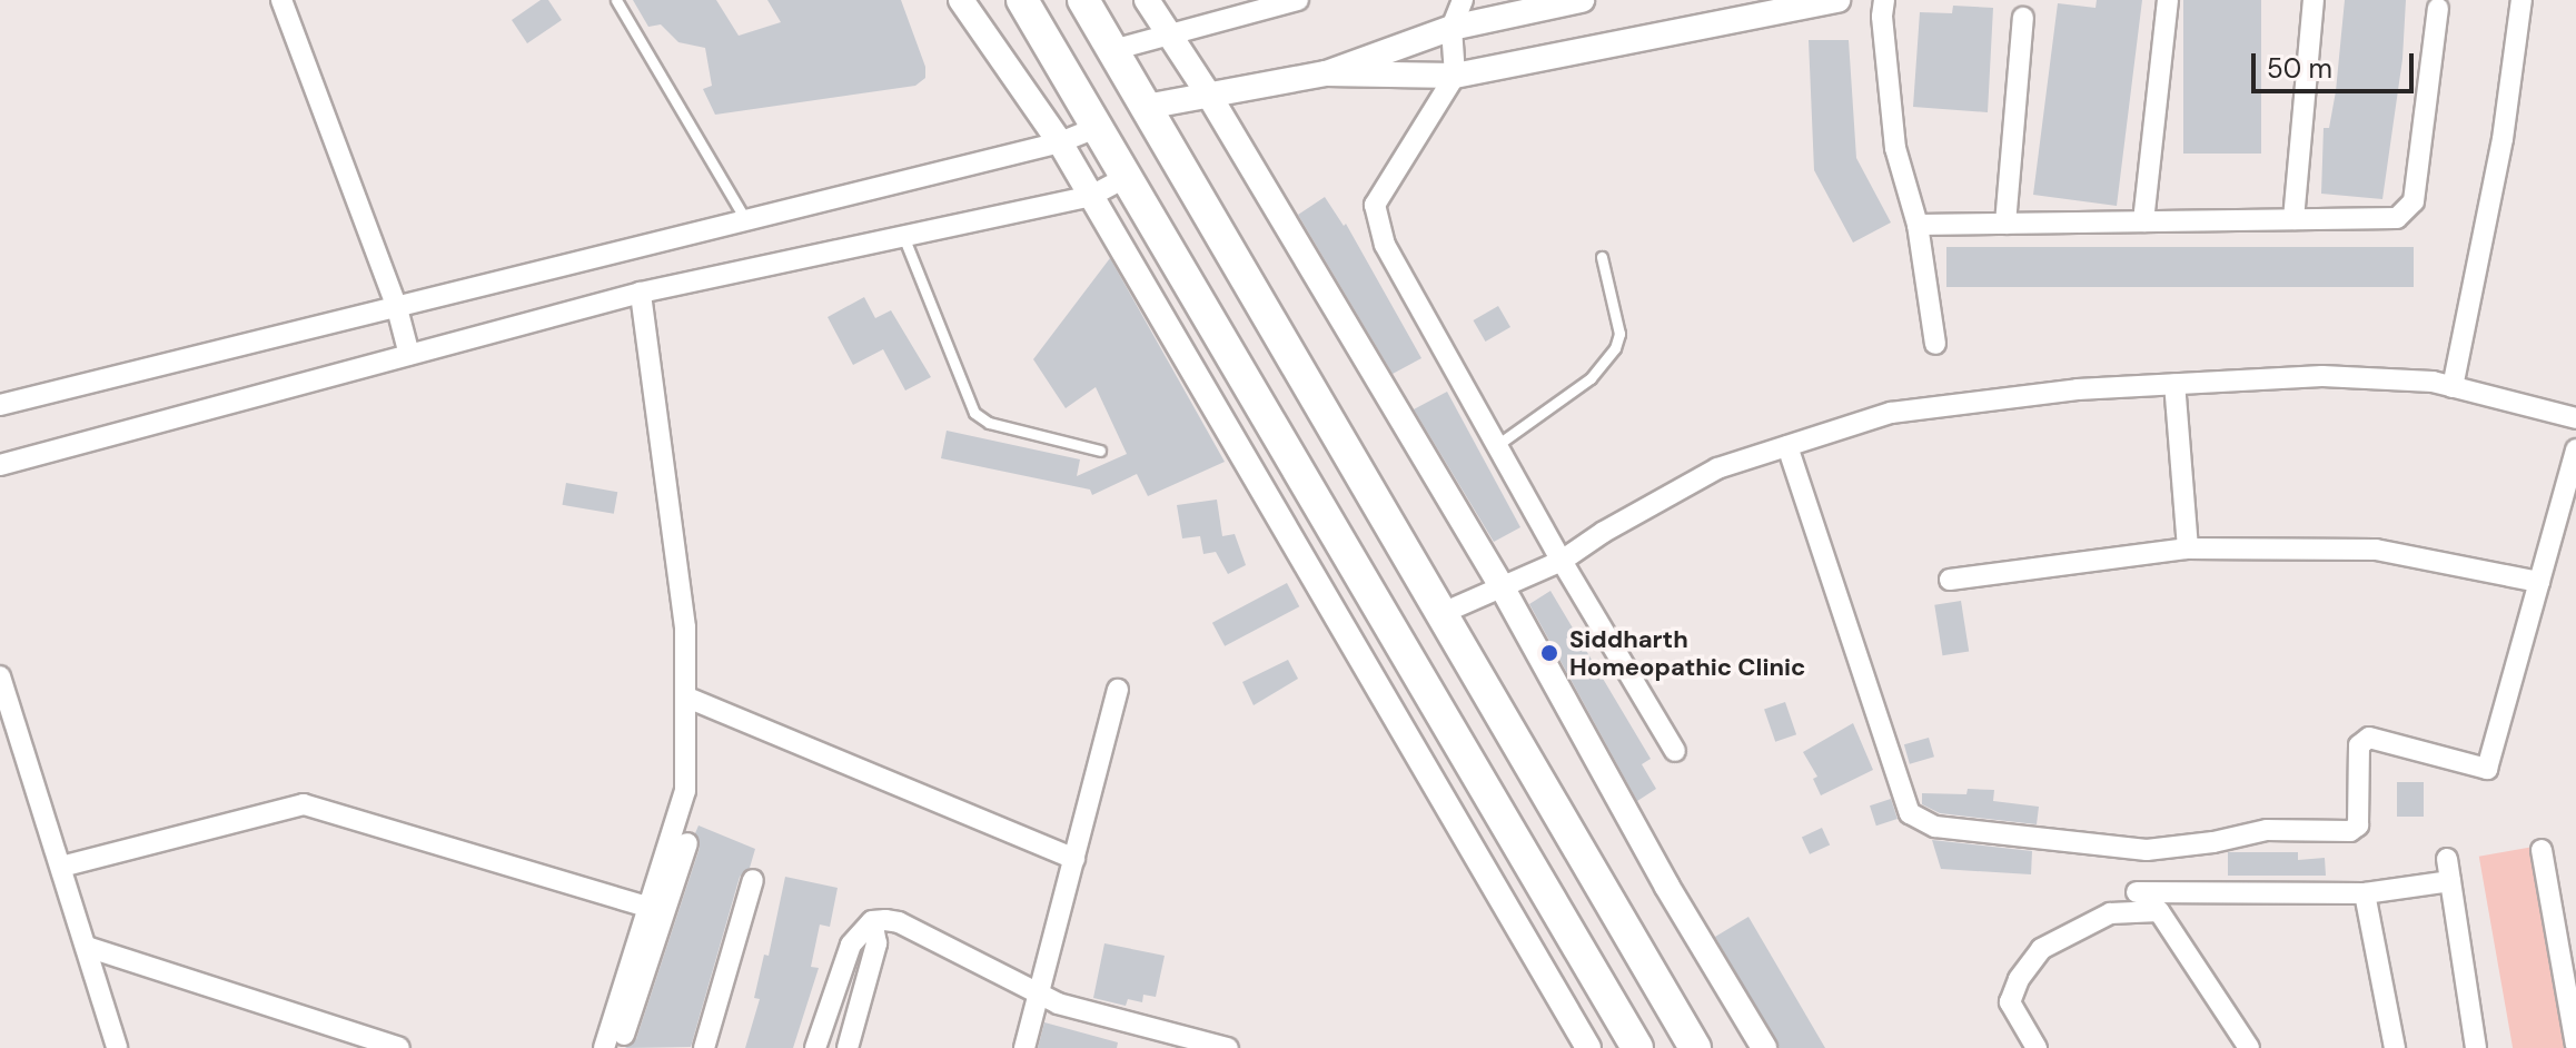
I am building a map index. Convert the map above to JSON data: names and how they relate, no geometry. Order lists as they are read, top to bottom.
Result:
{
  "places": ["Siddharth Homeopathic Clinic"],
  "scale_bar": "50 m"
}
